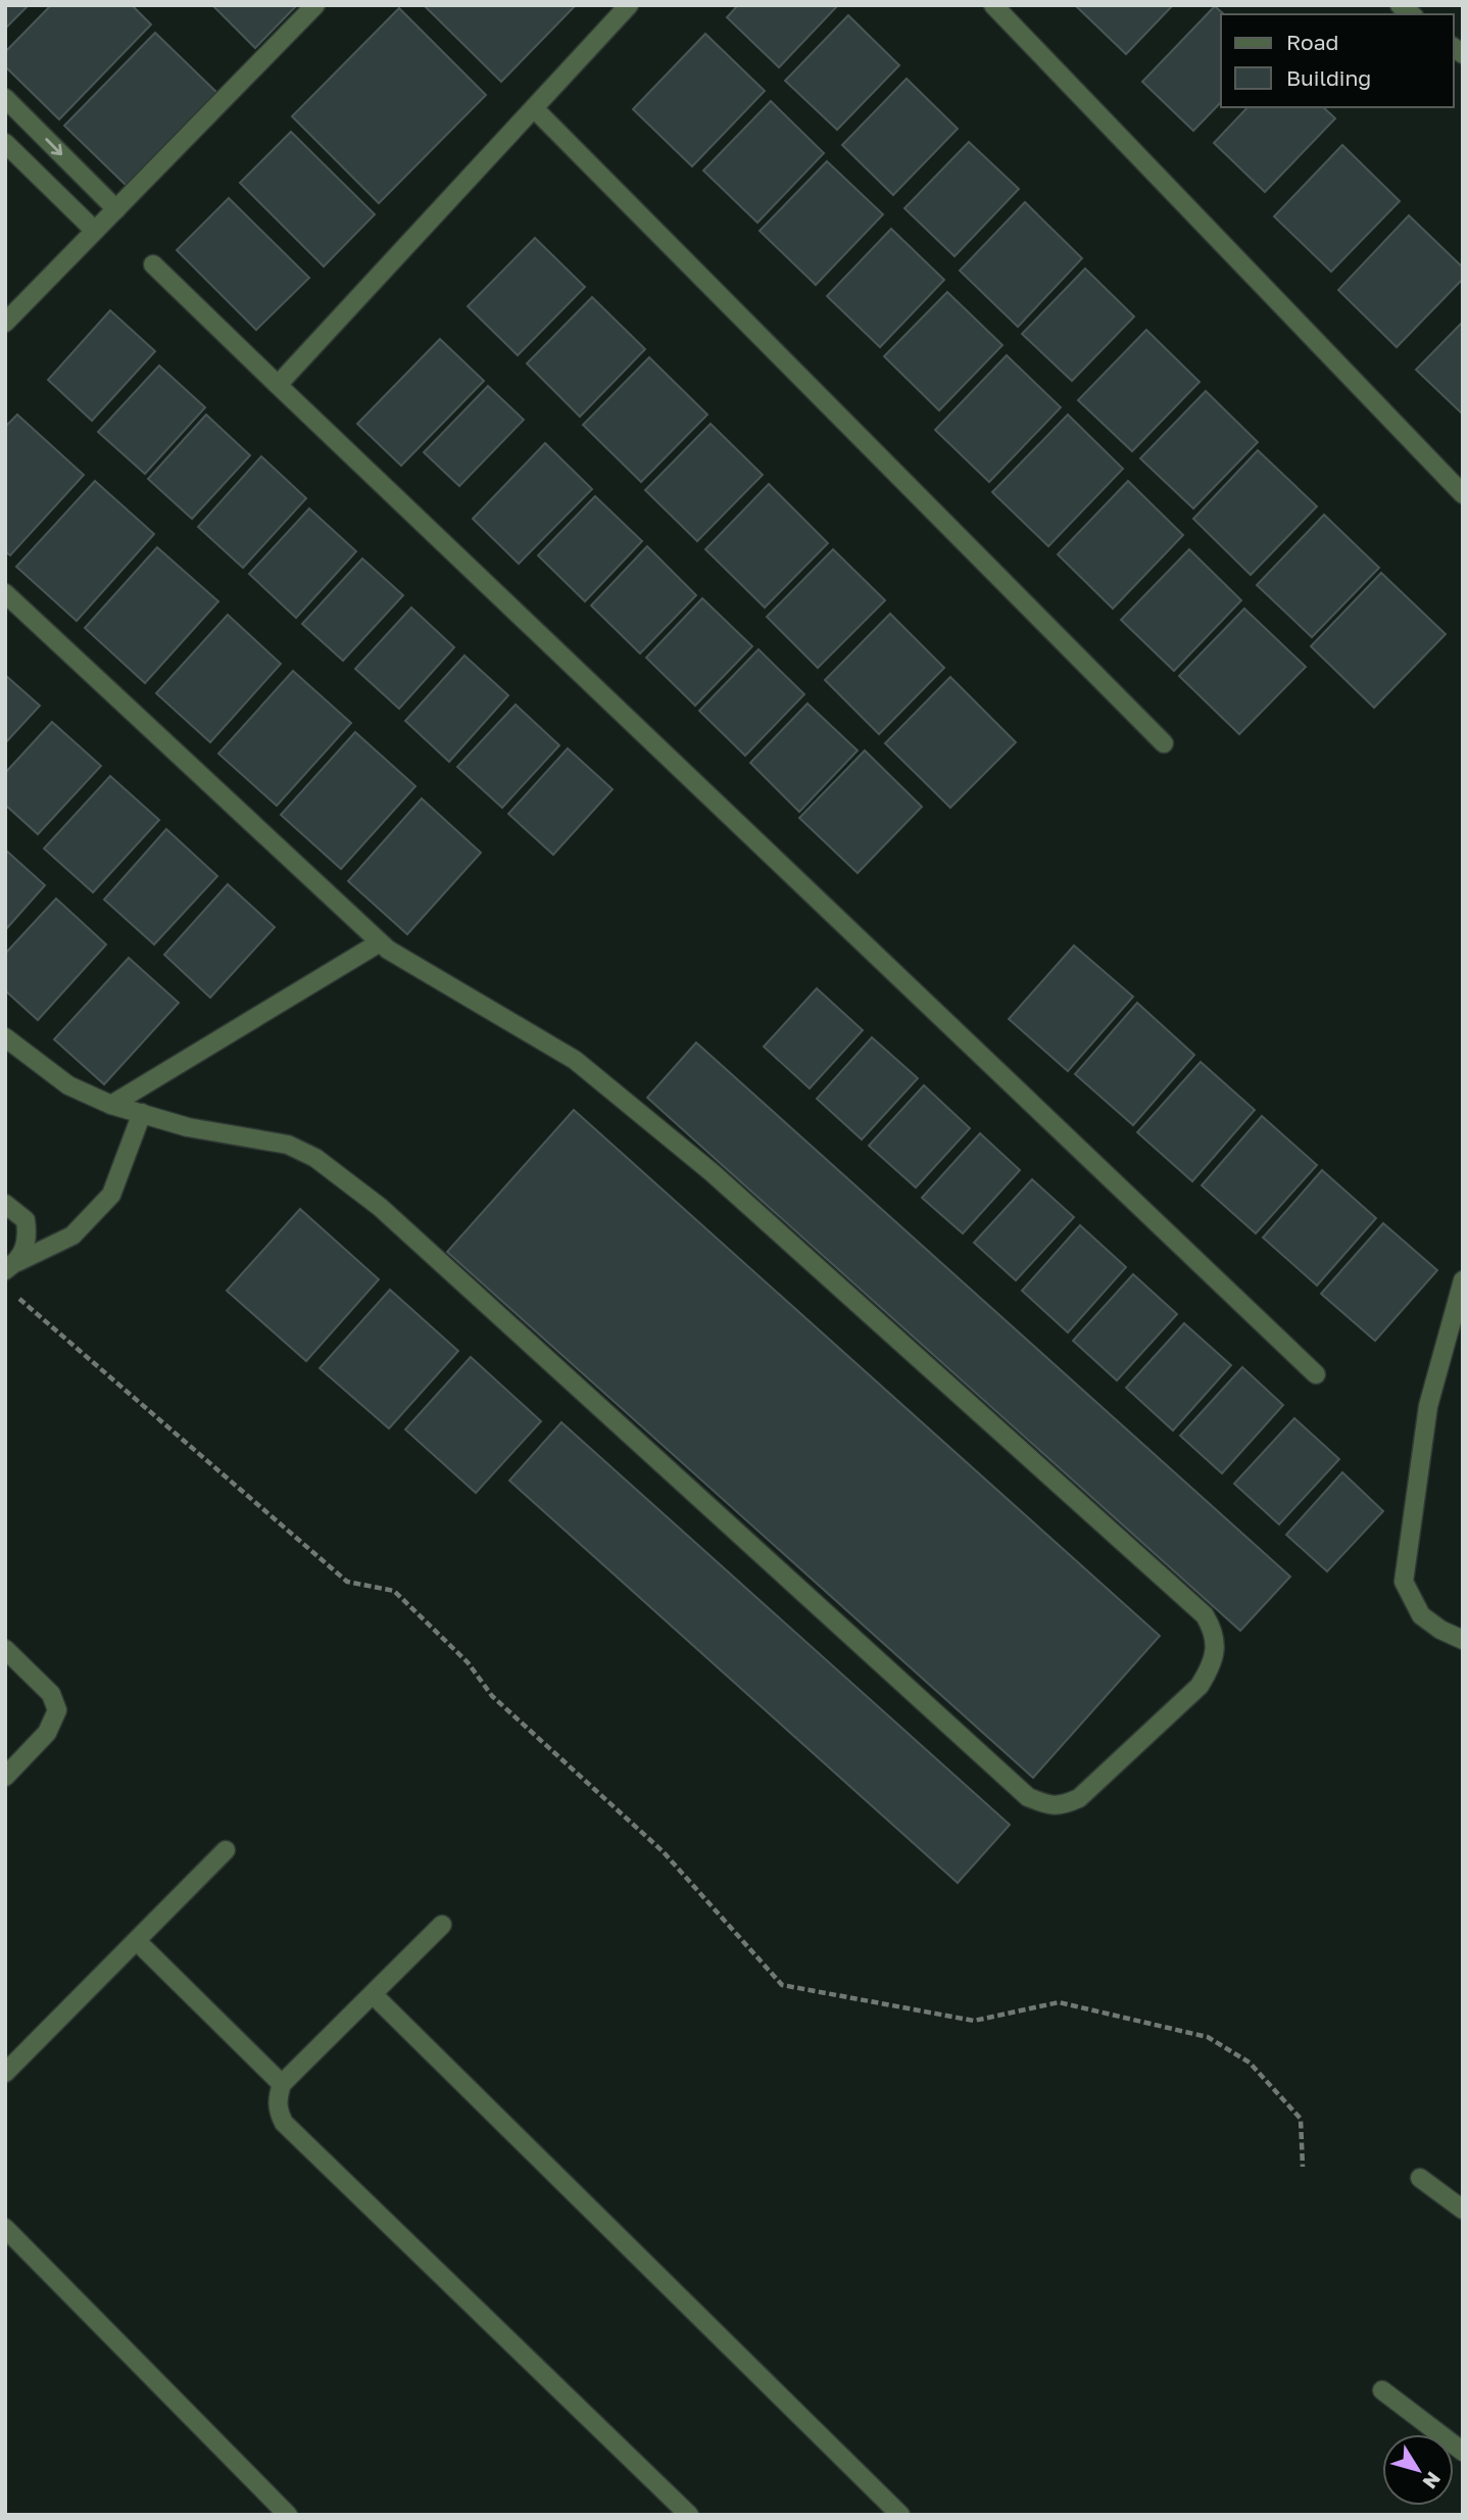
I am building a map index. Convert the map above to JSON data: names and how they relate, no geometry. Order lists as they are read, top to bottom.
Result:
{
  "legend": ["Road", "Building"],
  "north": "bottom right"
}
